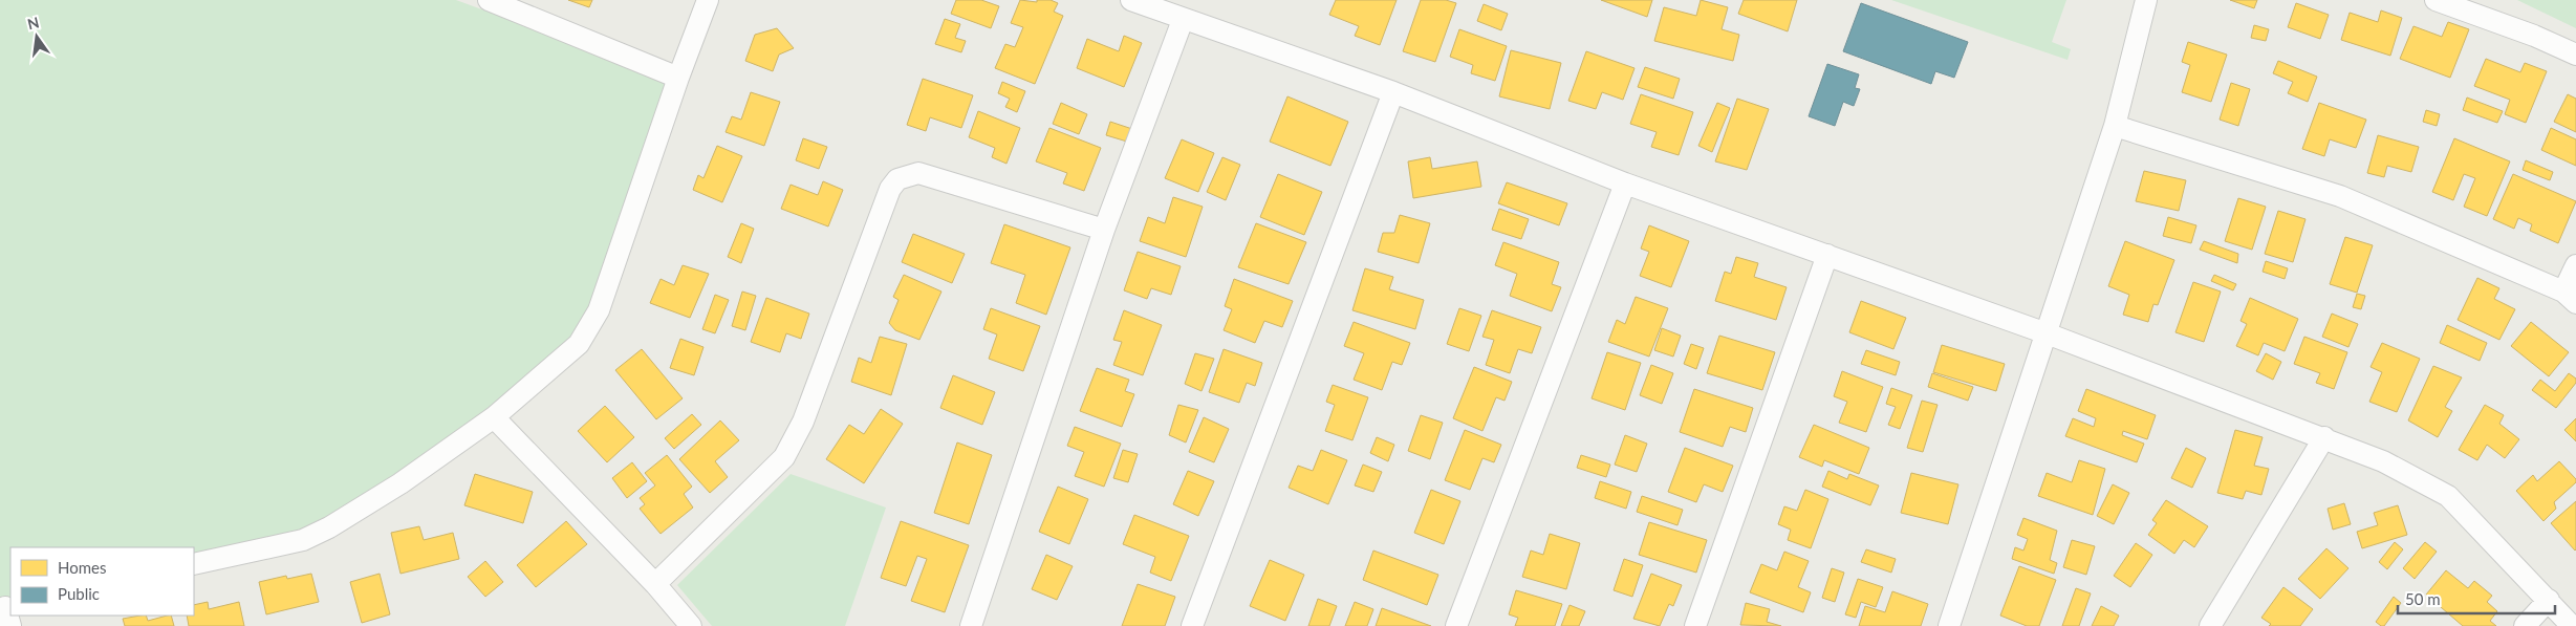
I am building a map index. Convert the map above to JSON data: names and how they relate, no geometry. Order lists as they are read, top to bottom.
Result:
{
  "legend": ["Homes", "Public"],
  "scale_bar": "50 m",
  "north": "top"
}
